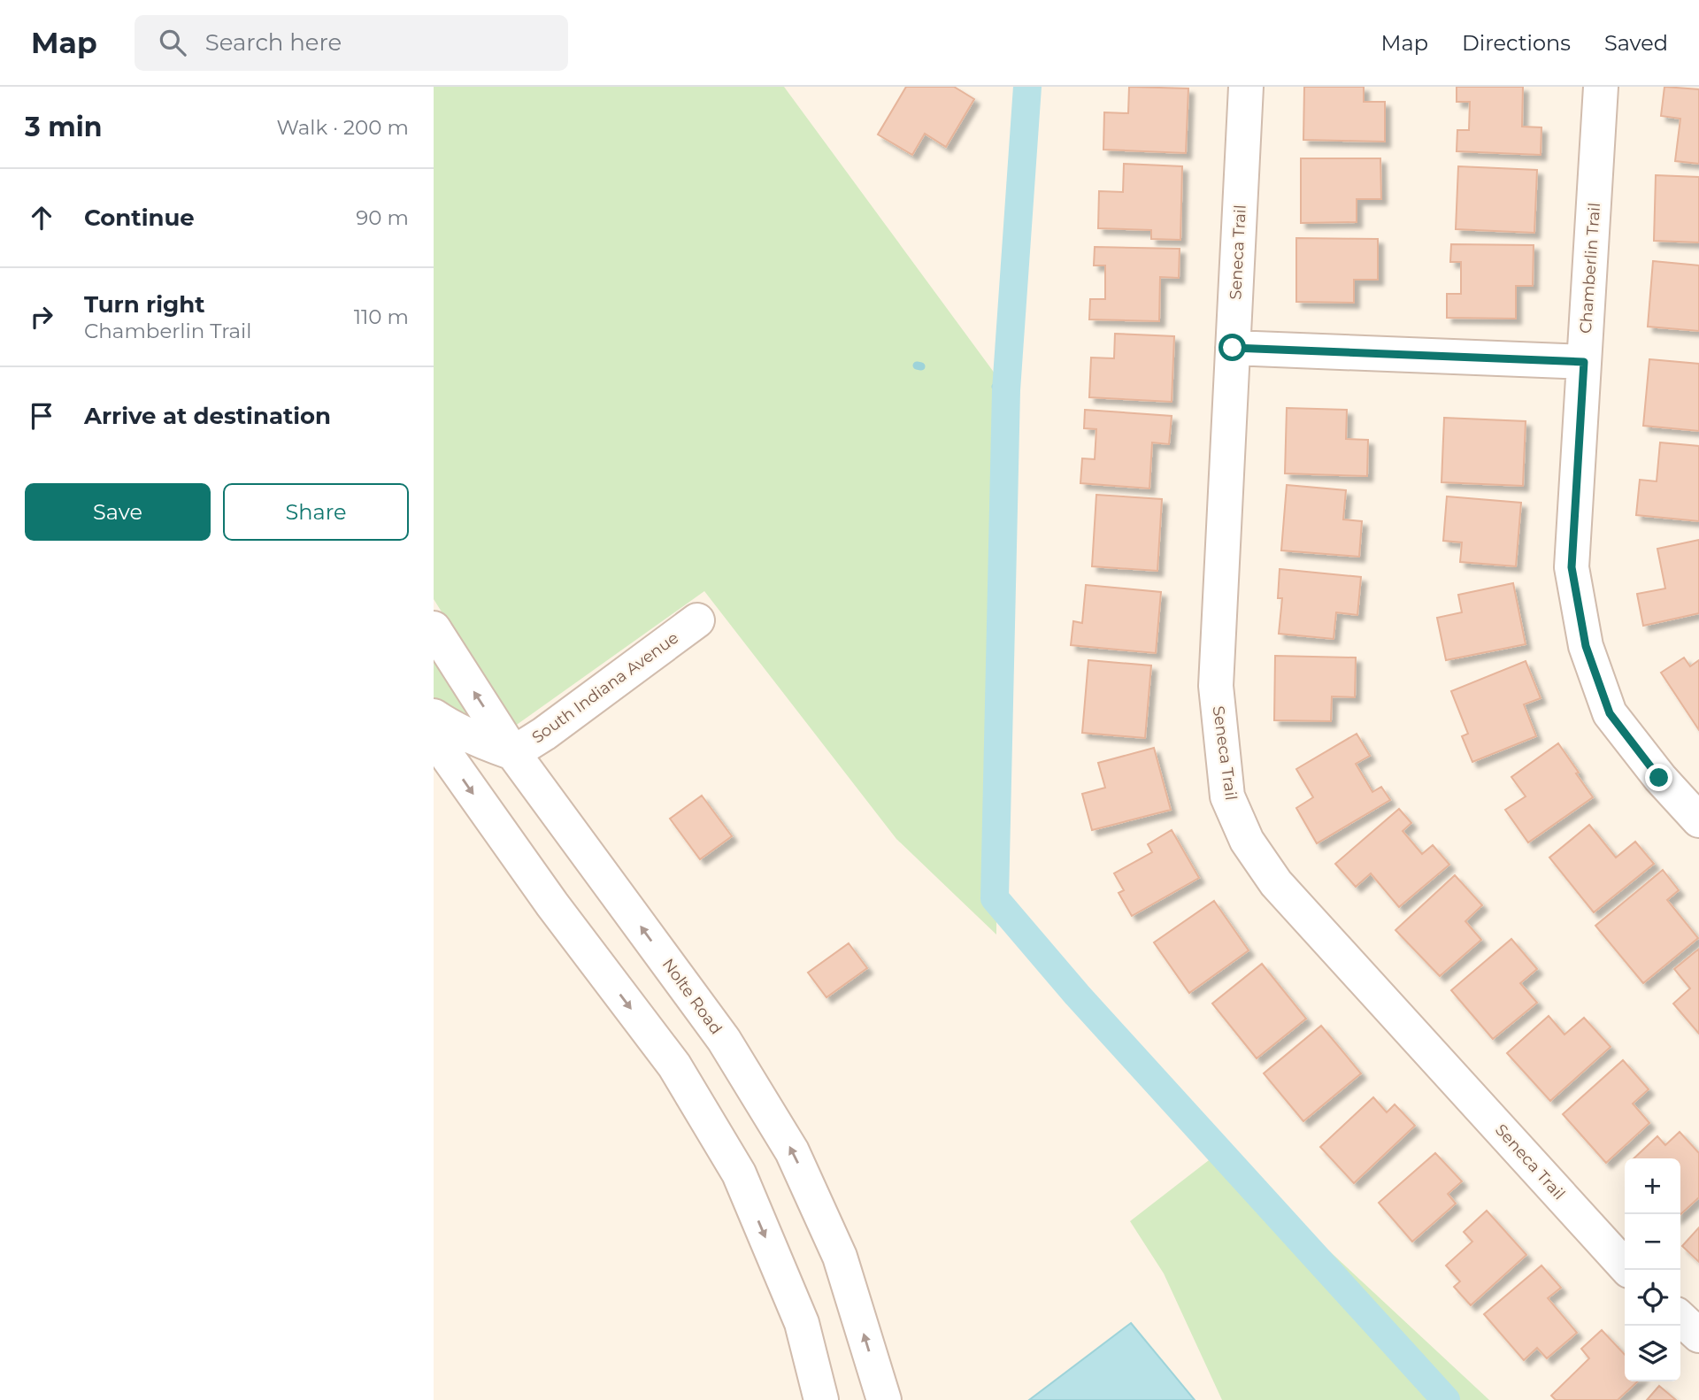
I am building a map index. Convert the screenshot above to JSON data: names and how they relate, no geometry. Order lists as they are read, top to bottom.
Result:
{
  "streets": {
    "street": [
      "Seneca Trail",
      "Chamberlin Trail",
      "South Indiana Avenue",
      "Nolte Road"
    ]
  },
  "crossings": [
    ["South Indiana Avenue", "Nolte Road"]
  ],
  "page": {
    "header": "Map",
    "search": "Search here",
    "nav": ["Map", "Directions", "Saved"],
    "heading": ["3 min", "Walk · 200 m"],
    "list": [
      ["Continue", "90 m"],
      ["Turn right", "Chamberlin Trail", "110 m"],
      "Arrive at destination"
    ],
    "buttons": ["Save", "Share"],
    "map_buttons": ["+", "−"]
  }
}
